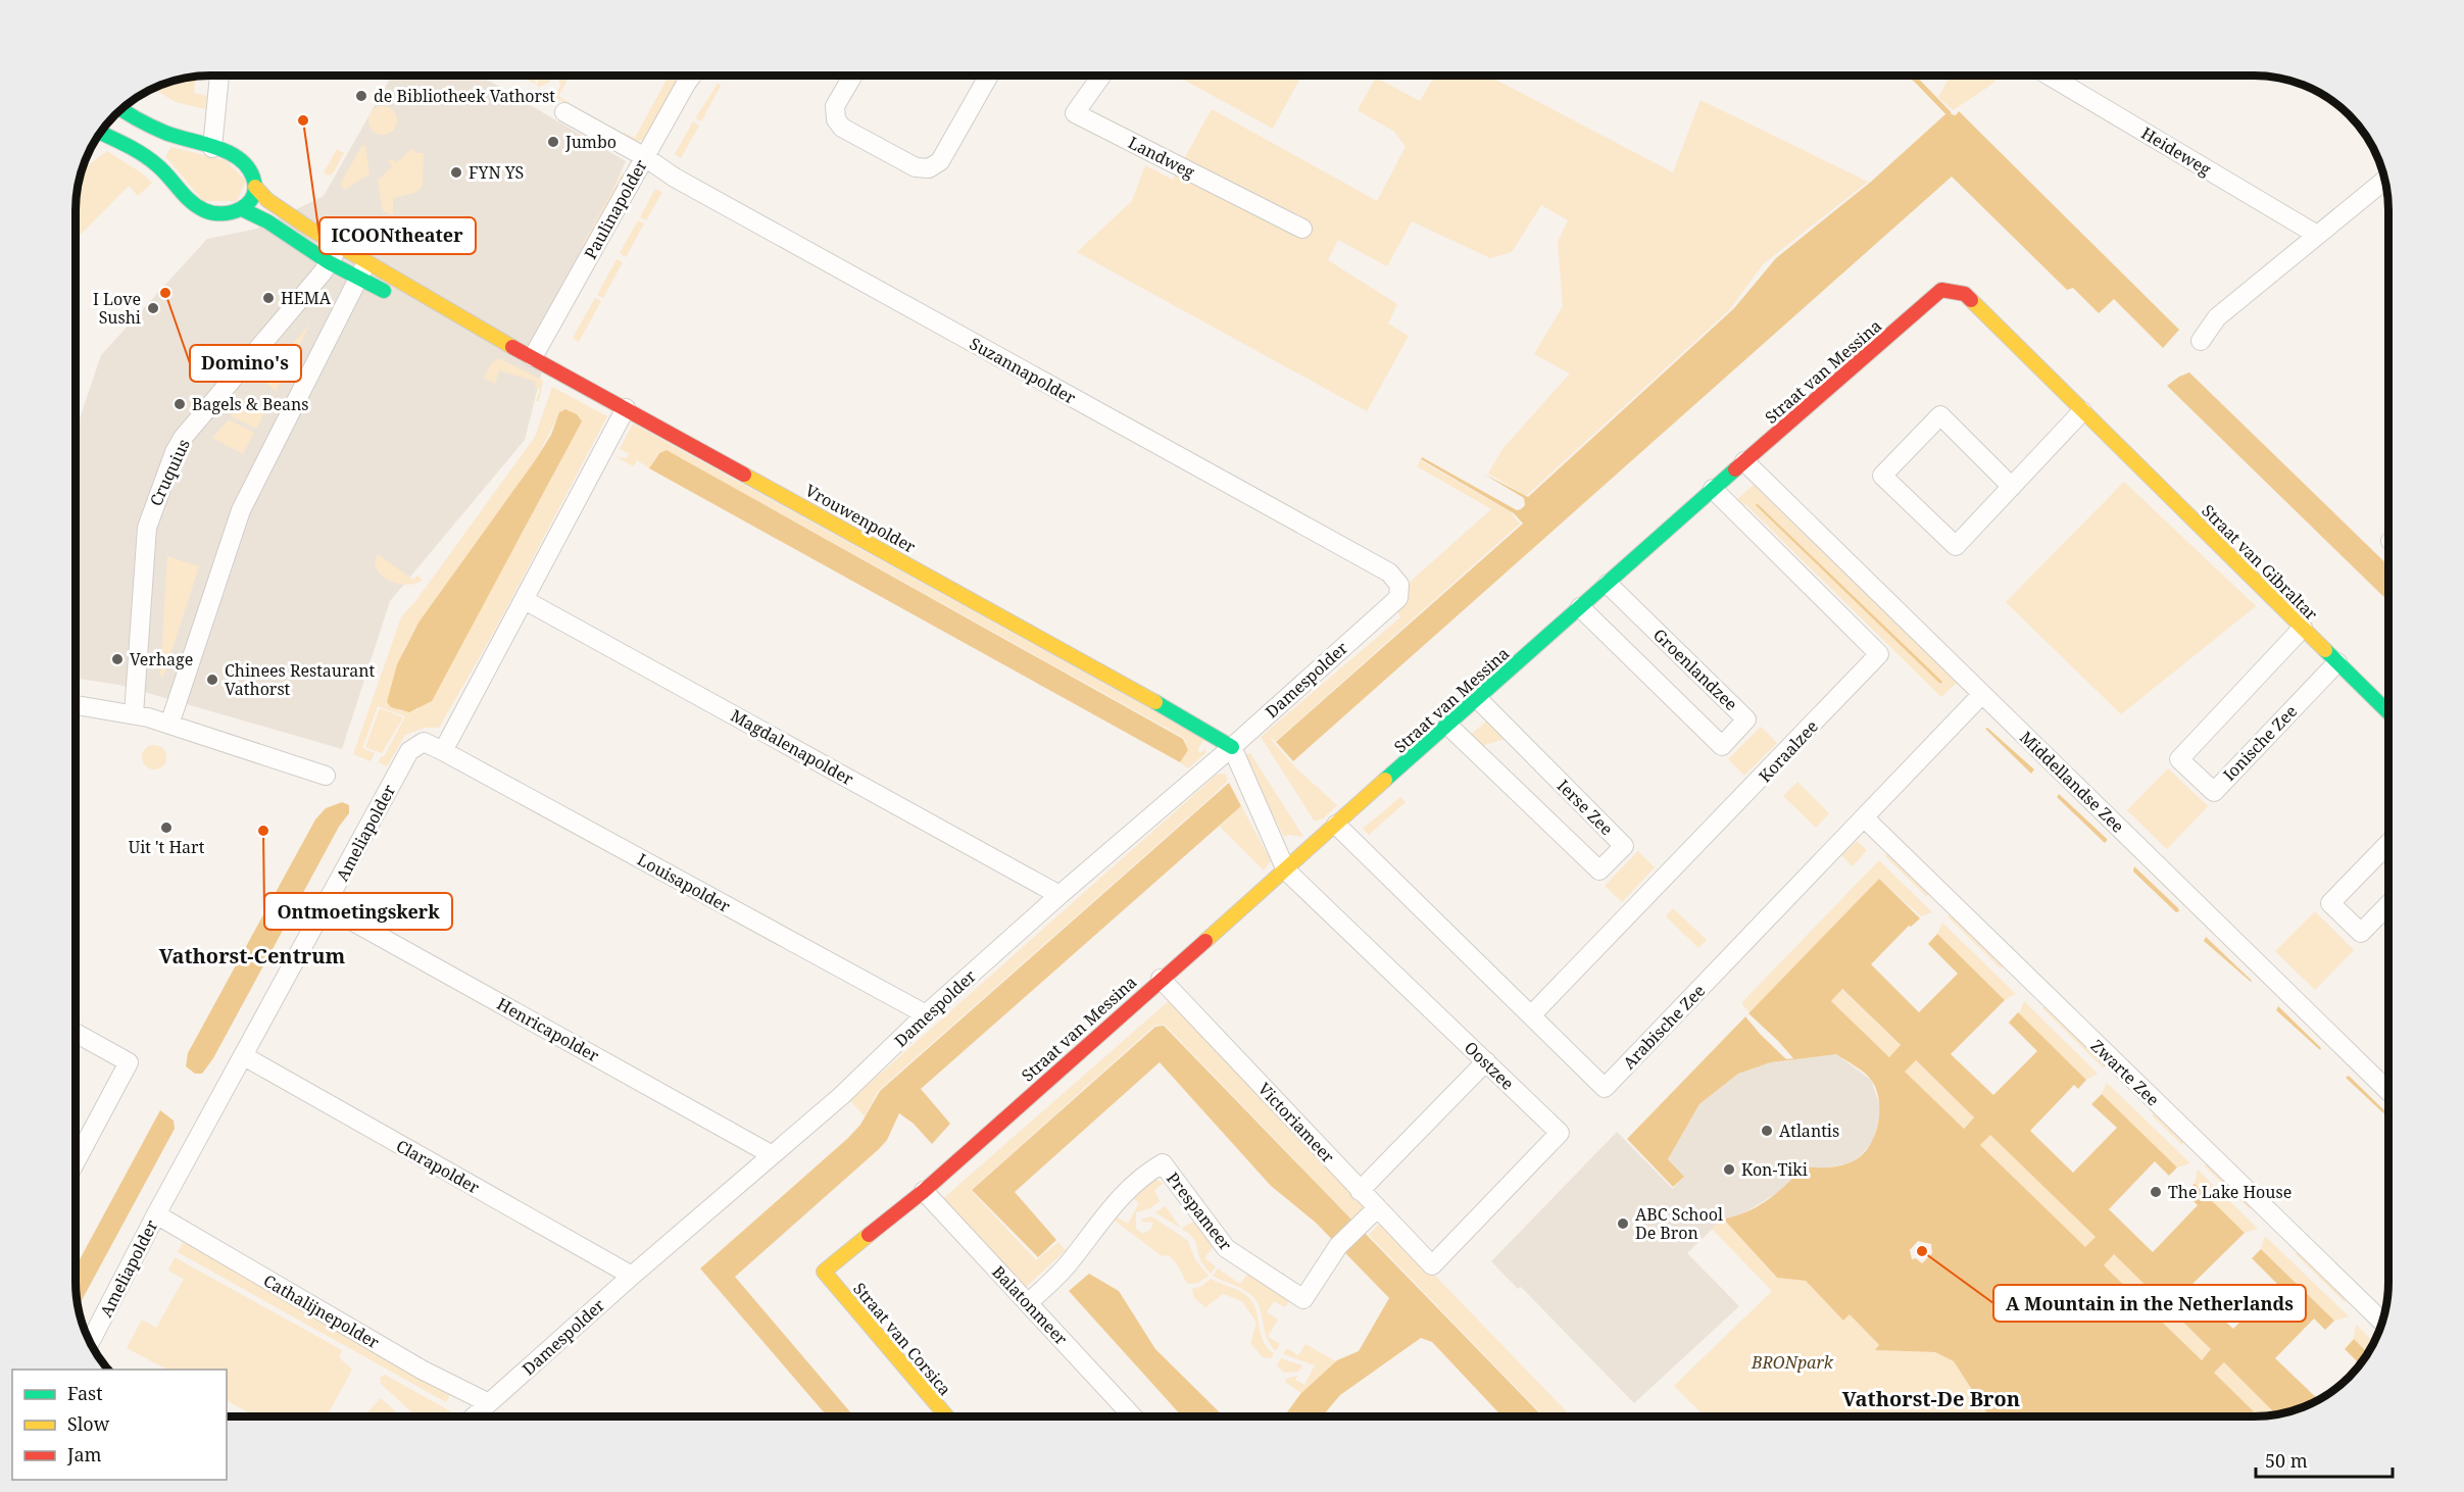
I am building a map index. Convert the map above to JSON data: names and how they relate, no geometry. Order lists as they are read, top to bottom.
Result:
{
  "streets": {
    "street": [
      "Heideweg",
      "Landweg",
      "Paulinapolder",
      "Suzannapolder",
      "Straat van Messina",
      "Cruquius",
      "Vrouwenpolder",
      "Straat van Gibraltar",
      "Groenlandzee",
      "Damespolder",
      "Ionische Zee",
      "Magdalenapolder",
      "Koraalzee",
      "Middellandse Zee",
      "Ierse Zee",
      "Ameliapolder",
      "Louisapolder",
      "Arabische Zee",
      "Henricapolder",
      "Oostzee",
      "Zwarte Zee",
      "Victoriameer",
      "Clarapolder",
      "Prespameer",
      "Balatonmeer",
      "Cathalijnepolder",
      "Straat van Corsica"
    ]
  },
  "crossings": [
    ["Paulinapolder", "Suzannapolder"],
    ["Paulinapolder", "Vrouwenpolder"],
    ["Suzannapolder", "Damespolder"],
    ["Straat van Messina", "Straat van Gibraltar"],
    ["Straat van Messina", "Groenlandzee"],
    ["Straat van Messina", "Koraalzee"],
    ["Straat van Messina", "Middellandse Zee"],
    ["Straat van Messina", "Ierse Zee"],
    ["Straat van Messina", "Arabische Zee"],
    ["Straat van Messina", "Oostzee"],
    ["Straat van Messina", "Victoriameer"],
    ["Straat van Messina", "Balatonmeer"],
    ["Straat van Messina", "Straat van Corsica"],
    ["Cruquius", "Vrouwenpolder"],
    ["Vrouwenpolder", "Damespolder"],
    ["Straat van Gibraltar", "Ionische Zee"],
    ["Damespolder", "Magdalenapolder"],
    ["Damespolder", "Louisapolder"],
    ["Damespolder", "Henricapolder"],
    ["Damespolder", "Clarapolder"],
    ["Damespolder", "Cathalijnepolder"],
    ["Koraalzee", "Arabische Zee"],
    ["Middellandse Zee", "Arabische Zee"],
    ["Ameliapolder", "Louisapolder"],
    ["Ameliapolder", "Henricapolder"],
    ["Ameliapolder", "Clarapolder"],
    ["Ameliapolder", "Cathalijnepolder"],
    ["Arabische Zee", "Zwarte Zee"],
    ["Oostzee", "Victoriameer"],
    ["Victoriameer", "Prespameer"],
    ["Prespameer", "Balatonmeer"]
  ],
  "districts": ["Vathorst-Centrum", "Vathorst-De Bron"],
  "parks": ["BRONpark"],
  "places": [
    "de Bibliotheek Vathorst",
    "ICOONtheater",
    "Jumbo",
    "FYN YS",
    "Domino's",
    "HEMA",
    "I Love Sushi",
    "Bagels & Beans",
    "Verhage",
    "Chinees Restaurant Vathorst",
    "Uit 't Hart",
    "Ontmoetingskerk",
    "Atlantis",
    "Kon-Tiki",
    "The Lake House",
    "ABC School De Bron",
    "A Mountain in the Netherlands"
  ],
  "legend": ["Fast", "Slow", "Jam"],
  "scale_bar": "50 m"
}
